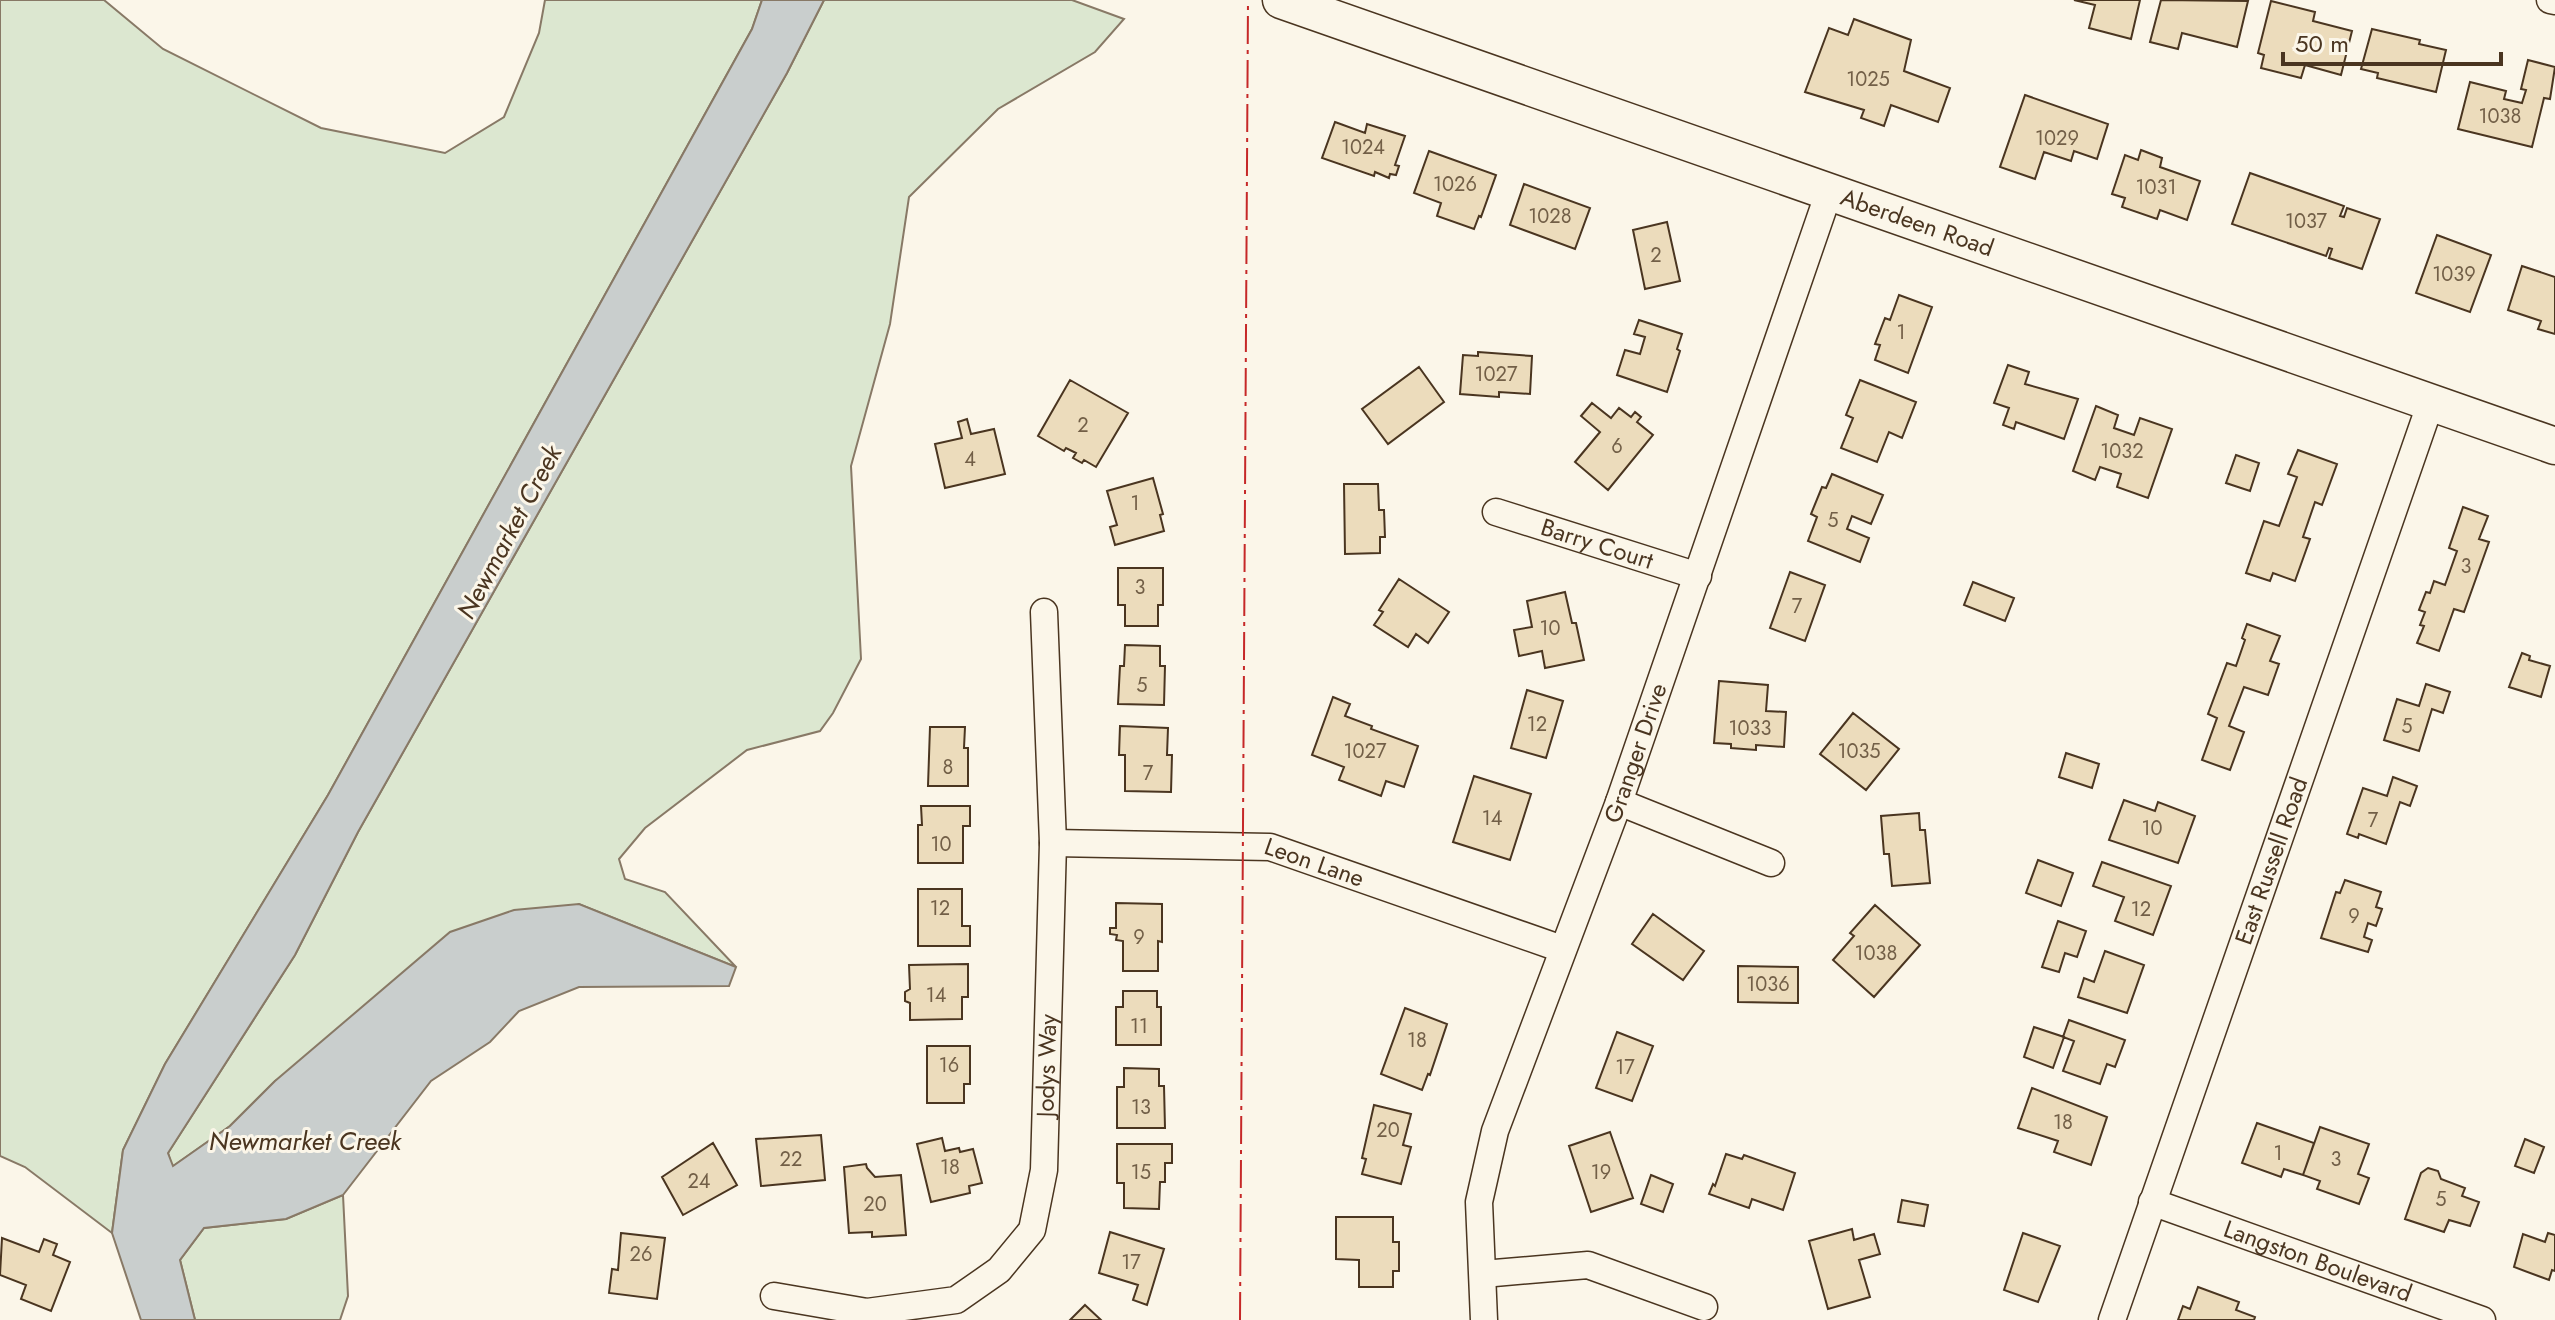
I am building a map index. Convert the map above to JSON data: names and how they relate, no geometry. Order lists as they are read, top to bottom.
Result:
{
  "streets": {
    "main road": ["Aberdeen Road"],
    "street": [
      "Barry Court",
      "Granger Drive",
      "East Russell Road",
      "Leon Lane",
      "Jodys Way",
      "Langston Boulevard"
    ]
  },
  "crossings": [
    ["Aberdeen Road", "Granger Drive"],
    ["Aberdeen Road", "East Russell Road"],
    ["Barry Court", "Granger Drive"],
    ["Granger Drive", "Leon Lane"],
    ["East Russell Road", "Langston Boulevard"],
    ["Leon Lane", "Jodys Way"]
  ],
  "water": ["Newmarket Creek"],
  "house_numbers": [
    "1025",
    "1038",
    "1029",
    "1024",
    "1026",
    "1031",
    "1028",
    "1037",
    "2",
    "1039",
    "1",
    "1027",
    "2",
    "6",
    "1032",
    "4",
    "1",
    "5",
    "3",
    "3",
    "7",
    "10",
    "5",
    "12",
    "5",
    "1033",
    "1027",
    "1035",
    "8",
    "7",
    "14",
    "7",
    "10",
    "10",
    "12",
    "12",
    "9",
    "9",
    "1038",
    "1036",
    "14",
    "11",
    "18",
    "16",
    "17",
    "13",
    "18",
    "20",
    "1",
    "22",
    "3",
    "18",
    "15",
    "19",
    "24",
    "5",
    "20",
    "26",
    "17"
  ],
  "scale_bar": "50 m"
}
